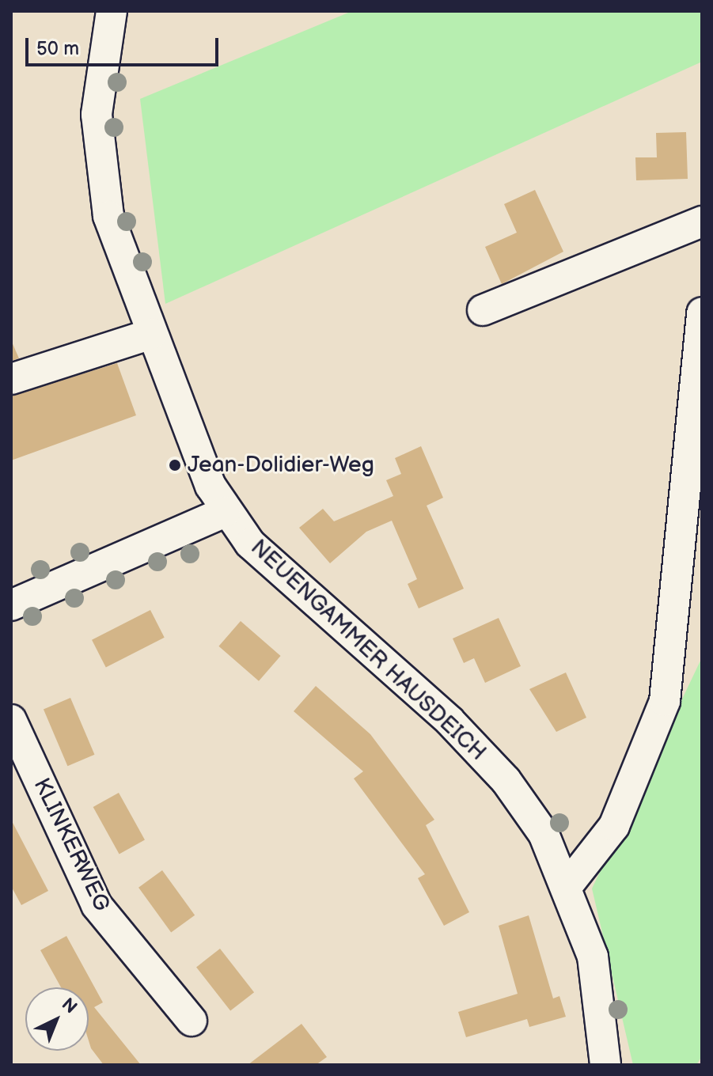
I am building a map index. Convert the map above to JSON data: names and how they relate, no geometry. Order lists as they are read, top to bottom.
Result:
{
  "streets": {
    "street": ["NEUENGAMMER HAUSDEICH", "KLINKERWEG"]
  },
  "places": ["Jean-Dolidier-Weg"],
  "scale_bar": "50 m",
  "north": "top right"
}
